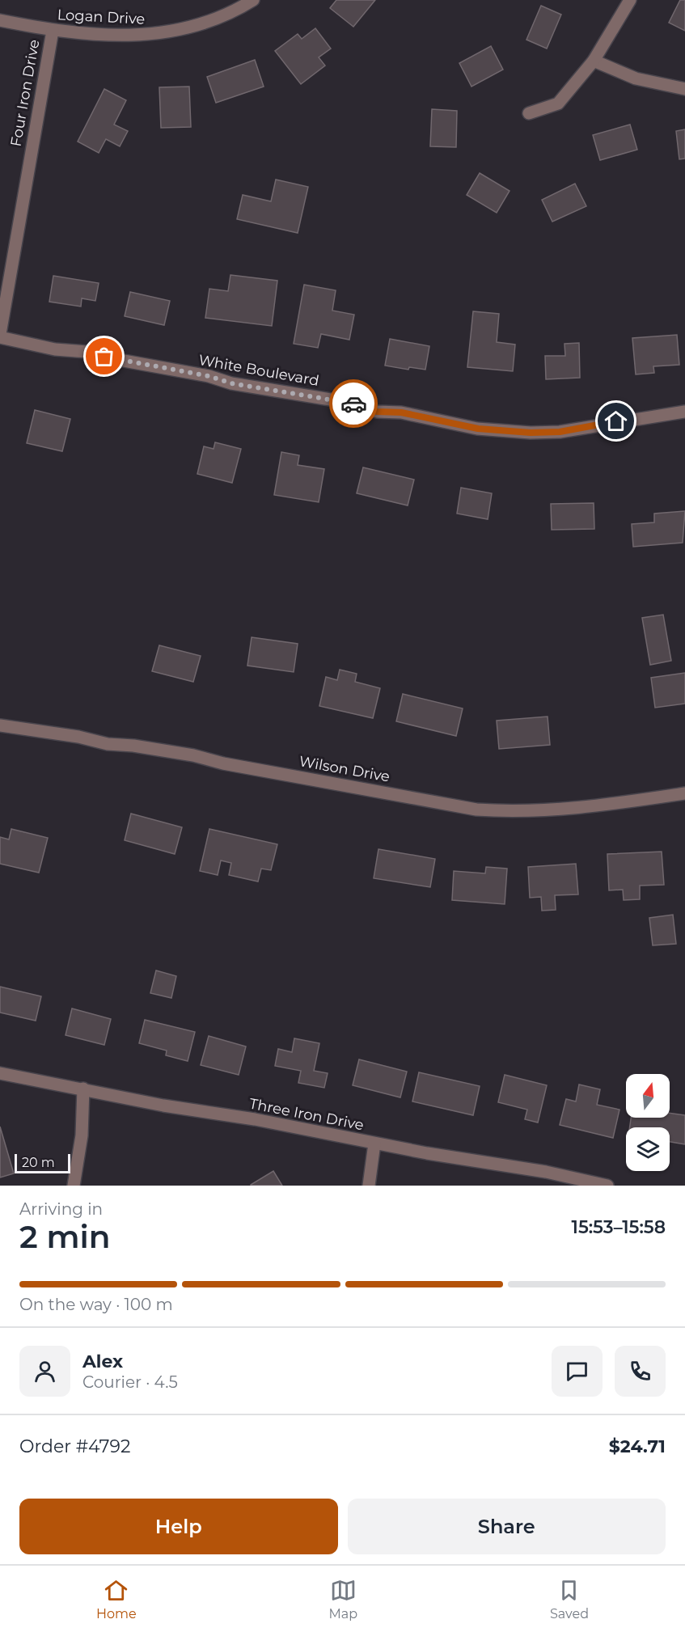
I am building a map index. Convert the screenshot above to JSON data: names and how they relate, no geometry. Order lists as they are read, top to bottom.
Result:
{
  "streets": {
    "street": [
      "Logan Drive",
      "Four Iron Drive",
      "White Boulevard",
      "Wilson Drive",
      "Three Iron Drive"
    ]
  },
  "crossings": [
    ["Logan Drive", "Four Iron Drive"],
    ["Four Iron Drive", "White Boulevard"]
  ],
  "scale_bar": "20 m",
  "north": "top",
  "page": {
    "scale": "20 m",
    "heading": ["2 min", "Arriving in", "15:53–15:58"],
    "panel": [
      "Alex",
      "Courier · 4.5",
      "Order #4792",
      "$24.71"
    ],
    "bar": "On the way · 100 m",
    "buttons": ["Help", "Share"],
    "tabs": ["Home", "Map", "Saved"]
  }
}
